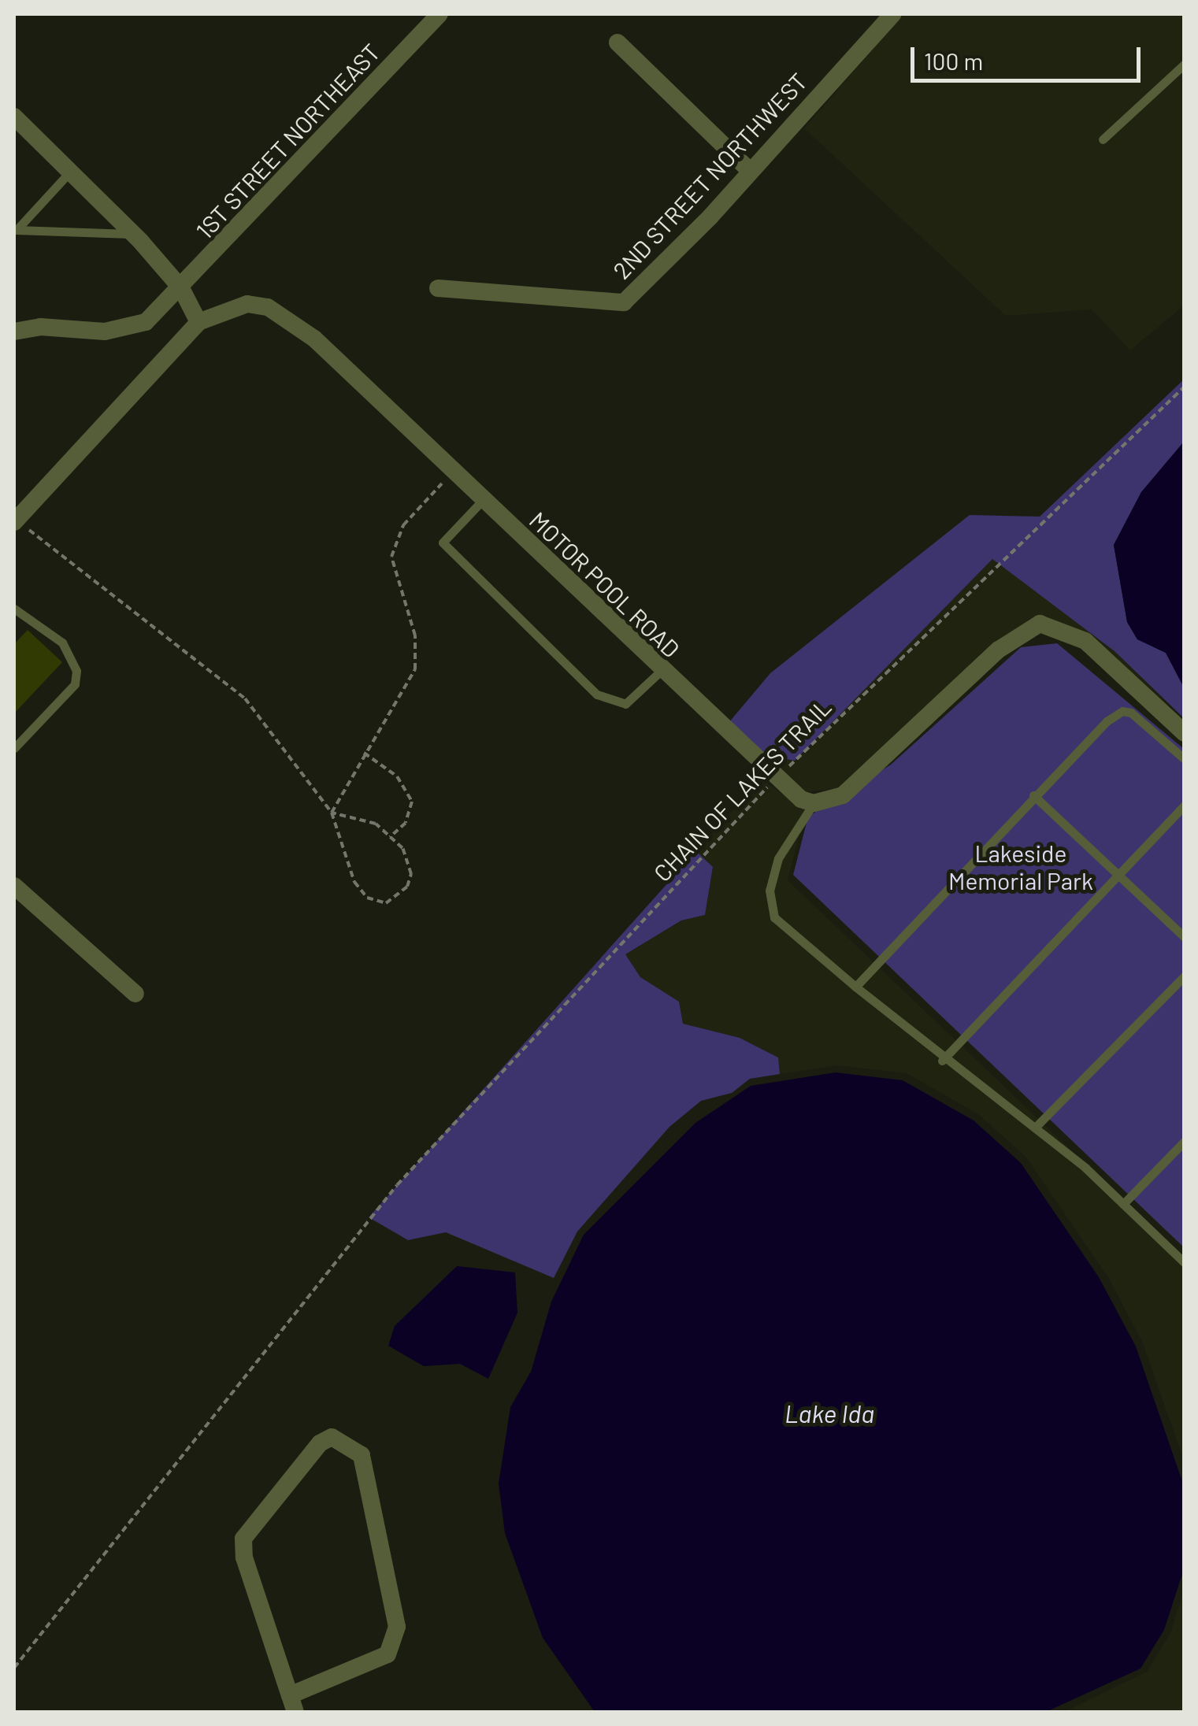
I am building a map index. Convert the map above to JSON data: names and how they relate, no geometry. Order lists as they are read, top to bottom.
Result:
{
  "streets": {
    "street": ["1ST STREET NORTHEAST", "2ND STREET NORTHWEST", "MOTOR POOL ROAD"],
    "path": ["CHAIN OF LAKES TRAIL"]
  },
  "crossings": [
    ["MOTOR POOL ROAD", "CHAIN OF LAKES TRAIL"]
  ],
  "water": ["Lake Ida"],
  "parks": ["Lakeside Memorial Park"],
  "scale_bar": "100 m"
}
